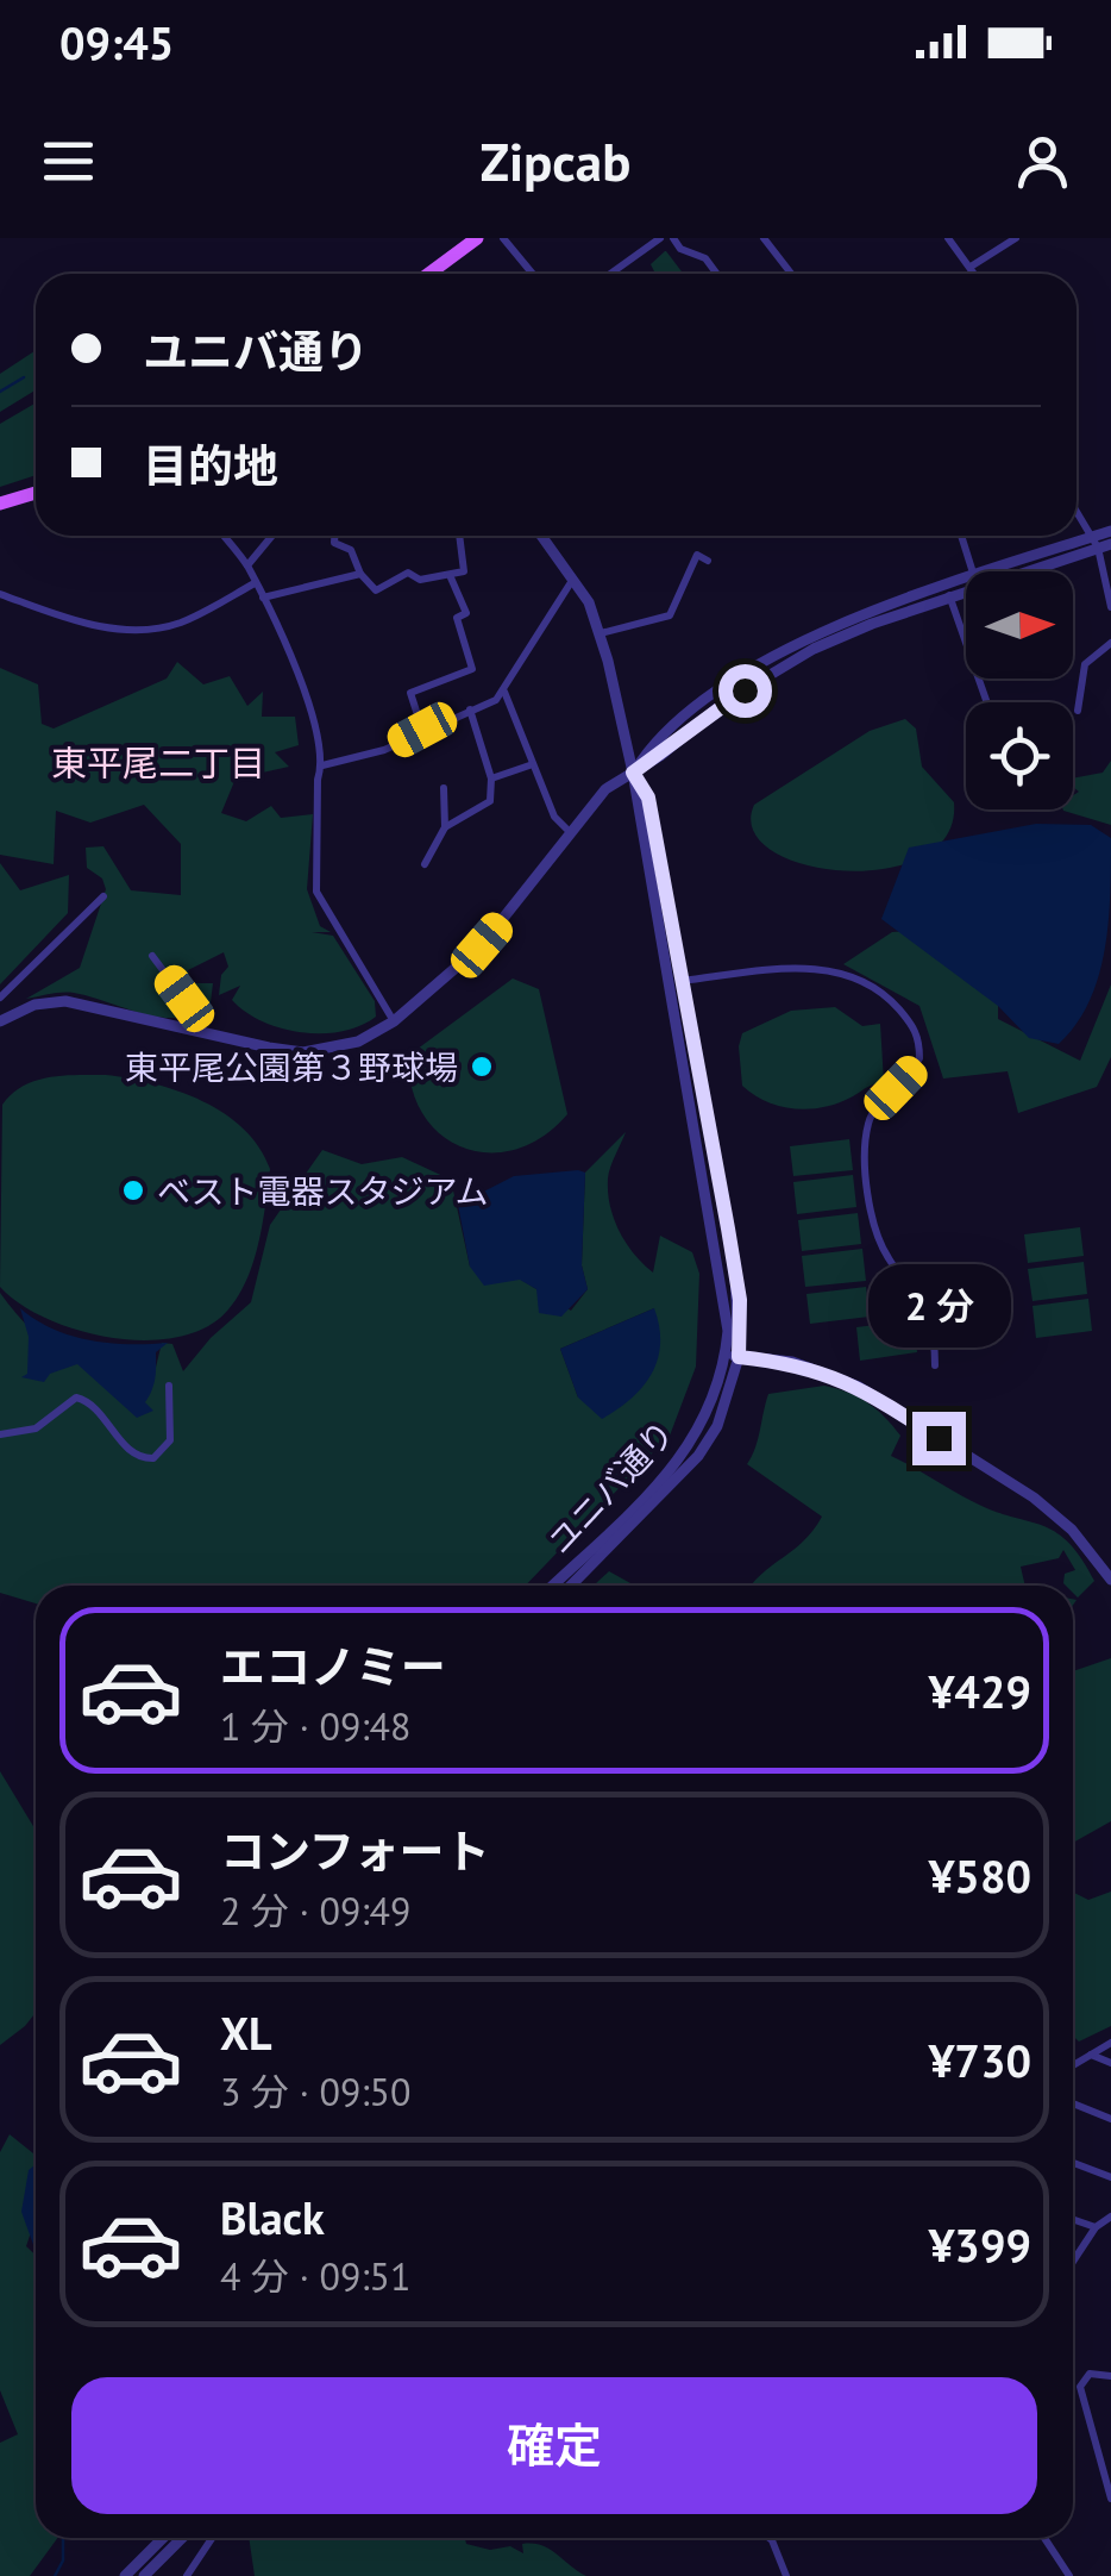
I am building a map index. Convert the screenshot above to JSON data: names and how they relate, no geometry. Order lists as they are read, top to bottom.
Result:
{
  "streets": {
    "street": ["ユニバ通り"]
  },
  "districts": ["東平尾二丁目"],
  "places": ["東平尾公園第３野球場", "ベスト電器スタジアム"],
  "north": "right",
  "page": {
    "status": "09:45",
    "header": "Zipcab",
    "banner": ["ユニバ通り", "目的地"],
    "bubble": "2 分",
    "list": [
      {
        "name": "エコノミー",
        "note": "1 分 · 09:48",
        "value": "¥429"
      },
      {
        "name": "コンフォート",
        "note": "2 分 · 09:49",
        "value": "¥580"
      },
      {
        "name": "XL",
        "note": "3 分 · 09:50",
        "value": "¥730"
      },
      {
        "name": "Black",
        "note": "4 分 · 09:51",
        "value": "¥399"
      }
    ],
    "buttons": "確定"
  }
}
